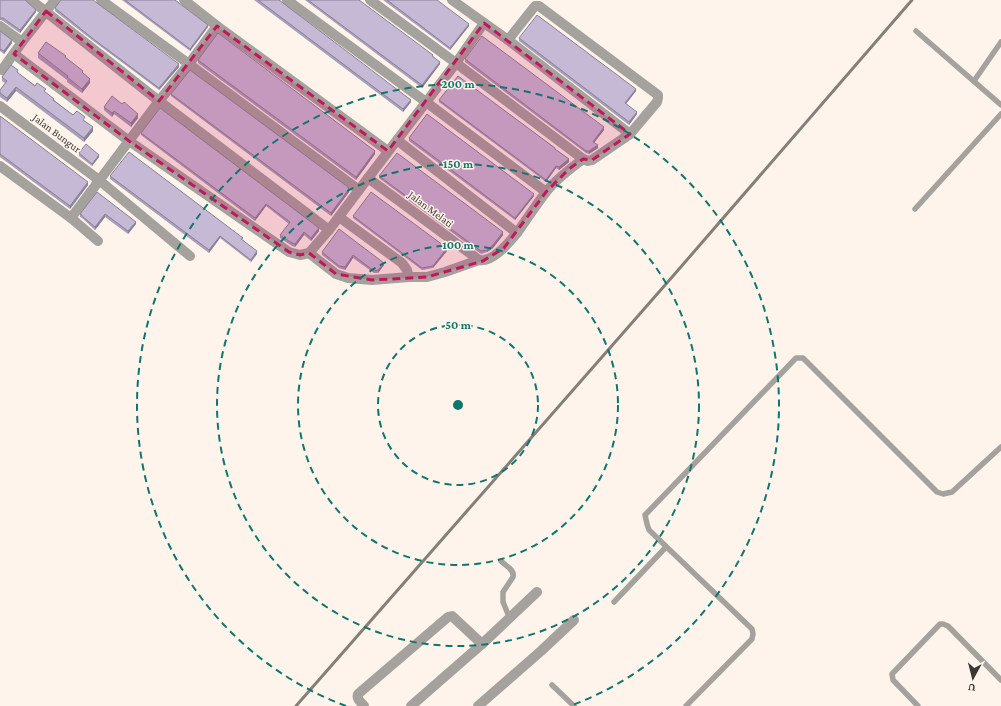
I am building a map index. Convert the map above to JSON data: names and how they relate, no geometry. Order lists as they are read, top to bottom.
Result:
{
  "streets": {
    "street": ["Jalan Bungur", "Jalan Melati"]
  },
  "north": "bottom",
  "rings": [
    "200 m",
    "150 m",
    "100 m",
    "50 m"
  ]
}
